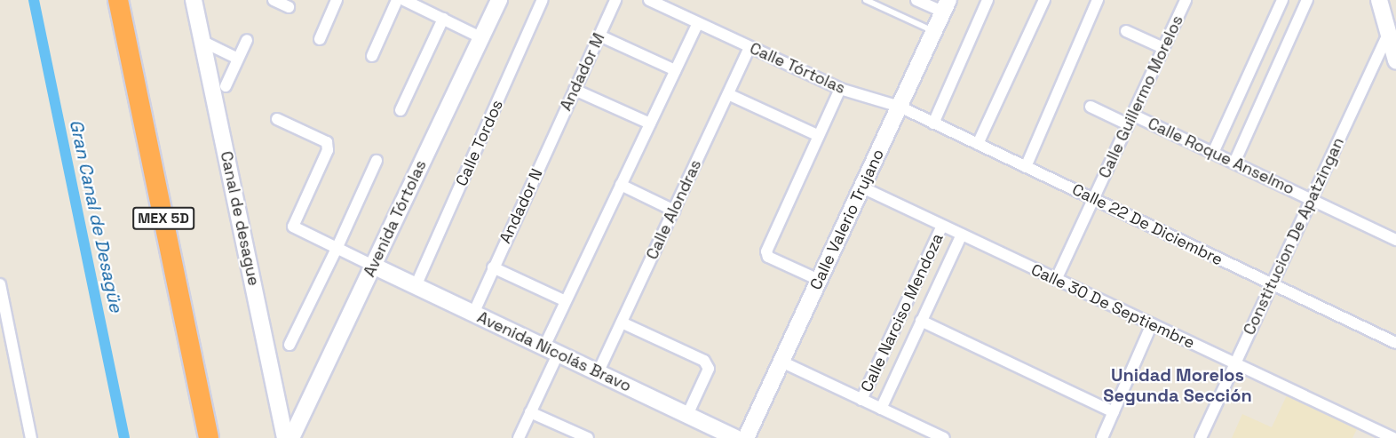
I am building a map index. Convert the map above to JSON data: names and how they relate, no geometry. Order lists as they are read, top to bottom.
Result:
{
  "streets": {
    "highway": ["MEX 5D"],
    "street": [
      "Calle Tórtolas",
      "Andador M",
      "Calle Guillermo Morelos",
      "Calle Tordos",
      "Calle Roque Anselmo",
      "Andador N",
      "Calle Alondras",
      "Canal de desague",
      "Avenida Tórtolas",
      "Calle Valerio Trujano",
      "Calle 22 De Diciembre",
      "Constitucion De Apatzingan",
      "Calle 30 De Septiembre",
      "Calle Narciso Mendoza",
      "Avenida Nicolás Bravo"
    ]
  },
  "crossings": [
    ["Calle Tórtolas", "Calle Alondras"],
    ["Calle Tórtolas", "Calle Valerio Trujano"],
    ["Calle Tórtolas", "Calle 22 De Diciembre"],
    ["Andador M", "Andador N"],
    ["Calle Guillermo Morelos", "Calle Roque Anselmo"],
    ["Calle Guillermo Morelos", "Calle 22 De Diciembre"],
    ["Calle Guillermo Morelos", "Calle 30 De Septiembre"],
    ["Calle Tordos", "Avenida Nicolás Bravo"],
    ["Calle Roque Anselmo", "Constitucion De Apatzingan"],
    ["Calle Alondras", "Avenida Nicolás Bravo"],
    ["Avenida Tórtolas", "Avenida Nicolás Bravo"],
    ["Calle Valerio Trujano", "Calle 22 De Diciembre"],
    ["Calle Valerio Trujano", "Calle 30 De Septiembre"],
    ["Calle 22 De Diciembre", "Constitucion De Apatzingan"],
    ["Constitucion De Apatzingan", "Calle 30 De Septiembre"],
    ["Calle 30 De Septiembre", "Calle Narciso Mendoza"]
  ],
  "districts": ["Unidad Morelos Segunda Sección"],
  "water": ["Gran Canal de Desagüe"]
}
